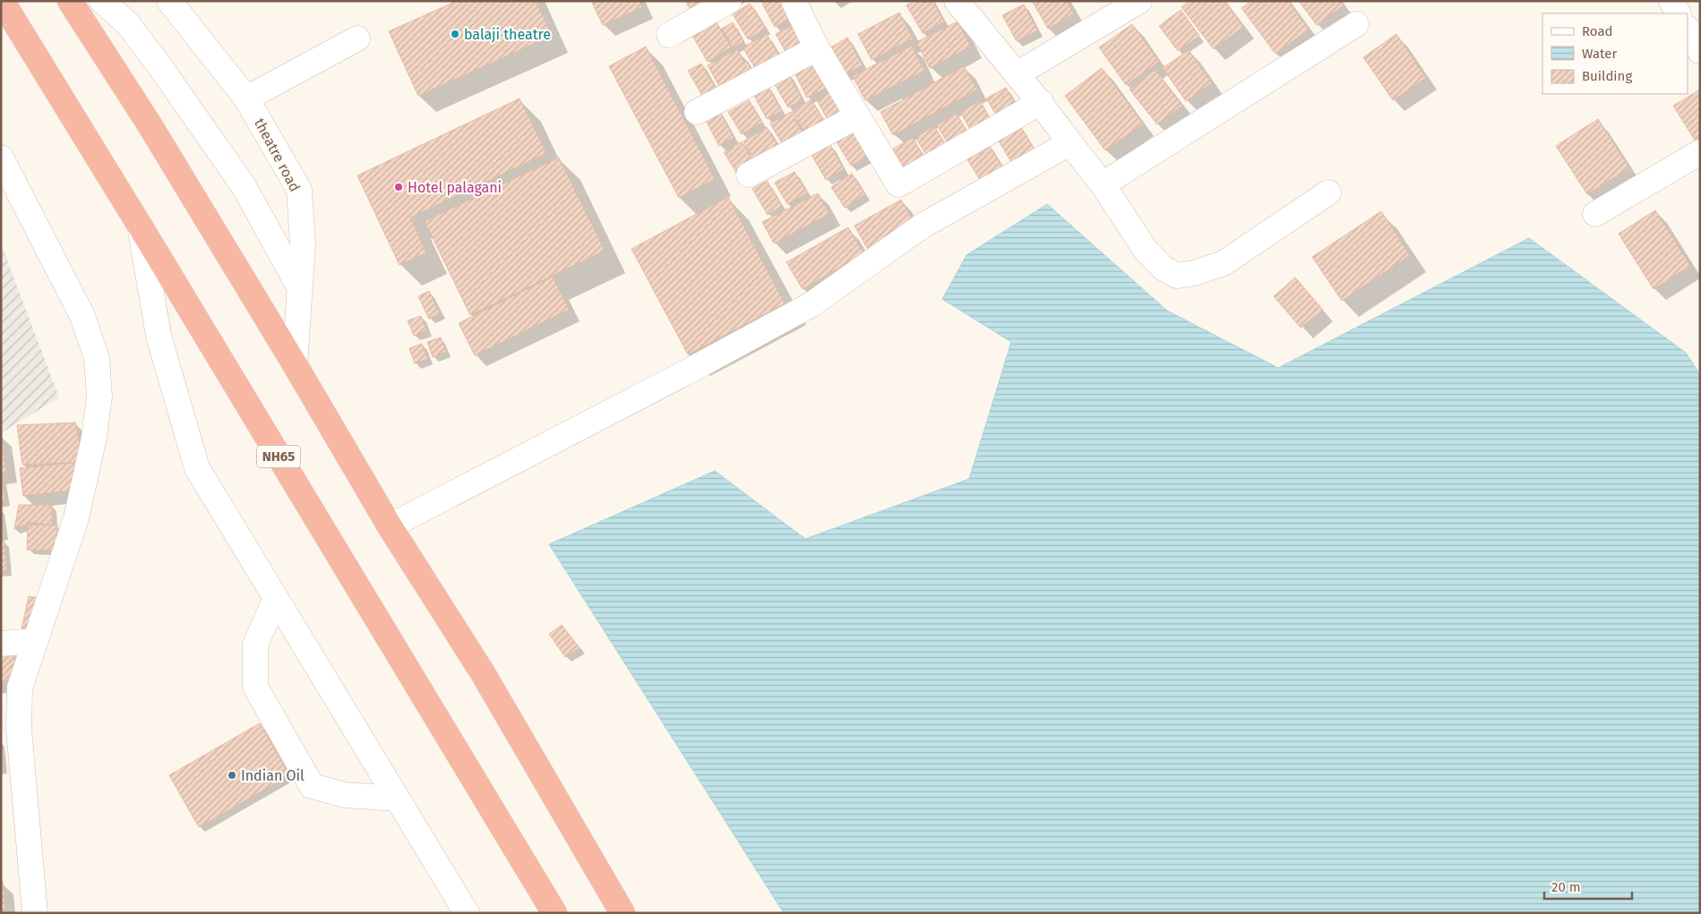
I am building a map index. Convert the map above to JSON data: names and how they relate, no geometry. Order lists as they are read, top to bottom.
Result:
{
  "streets": {
    "highway": ["NH65"],
    "street": ["theatre road"]
  },
  "places": ["balaji theatre", "Hotel palagani", "Indian Oil"],
  "legend": ["Road", "Water", "Building"],
  "scale_bar": "20 m"
}
